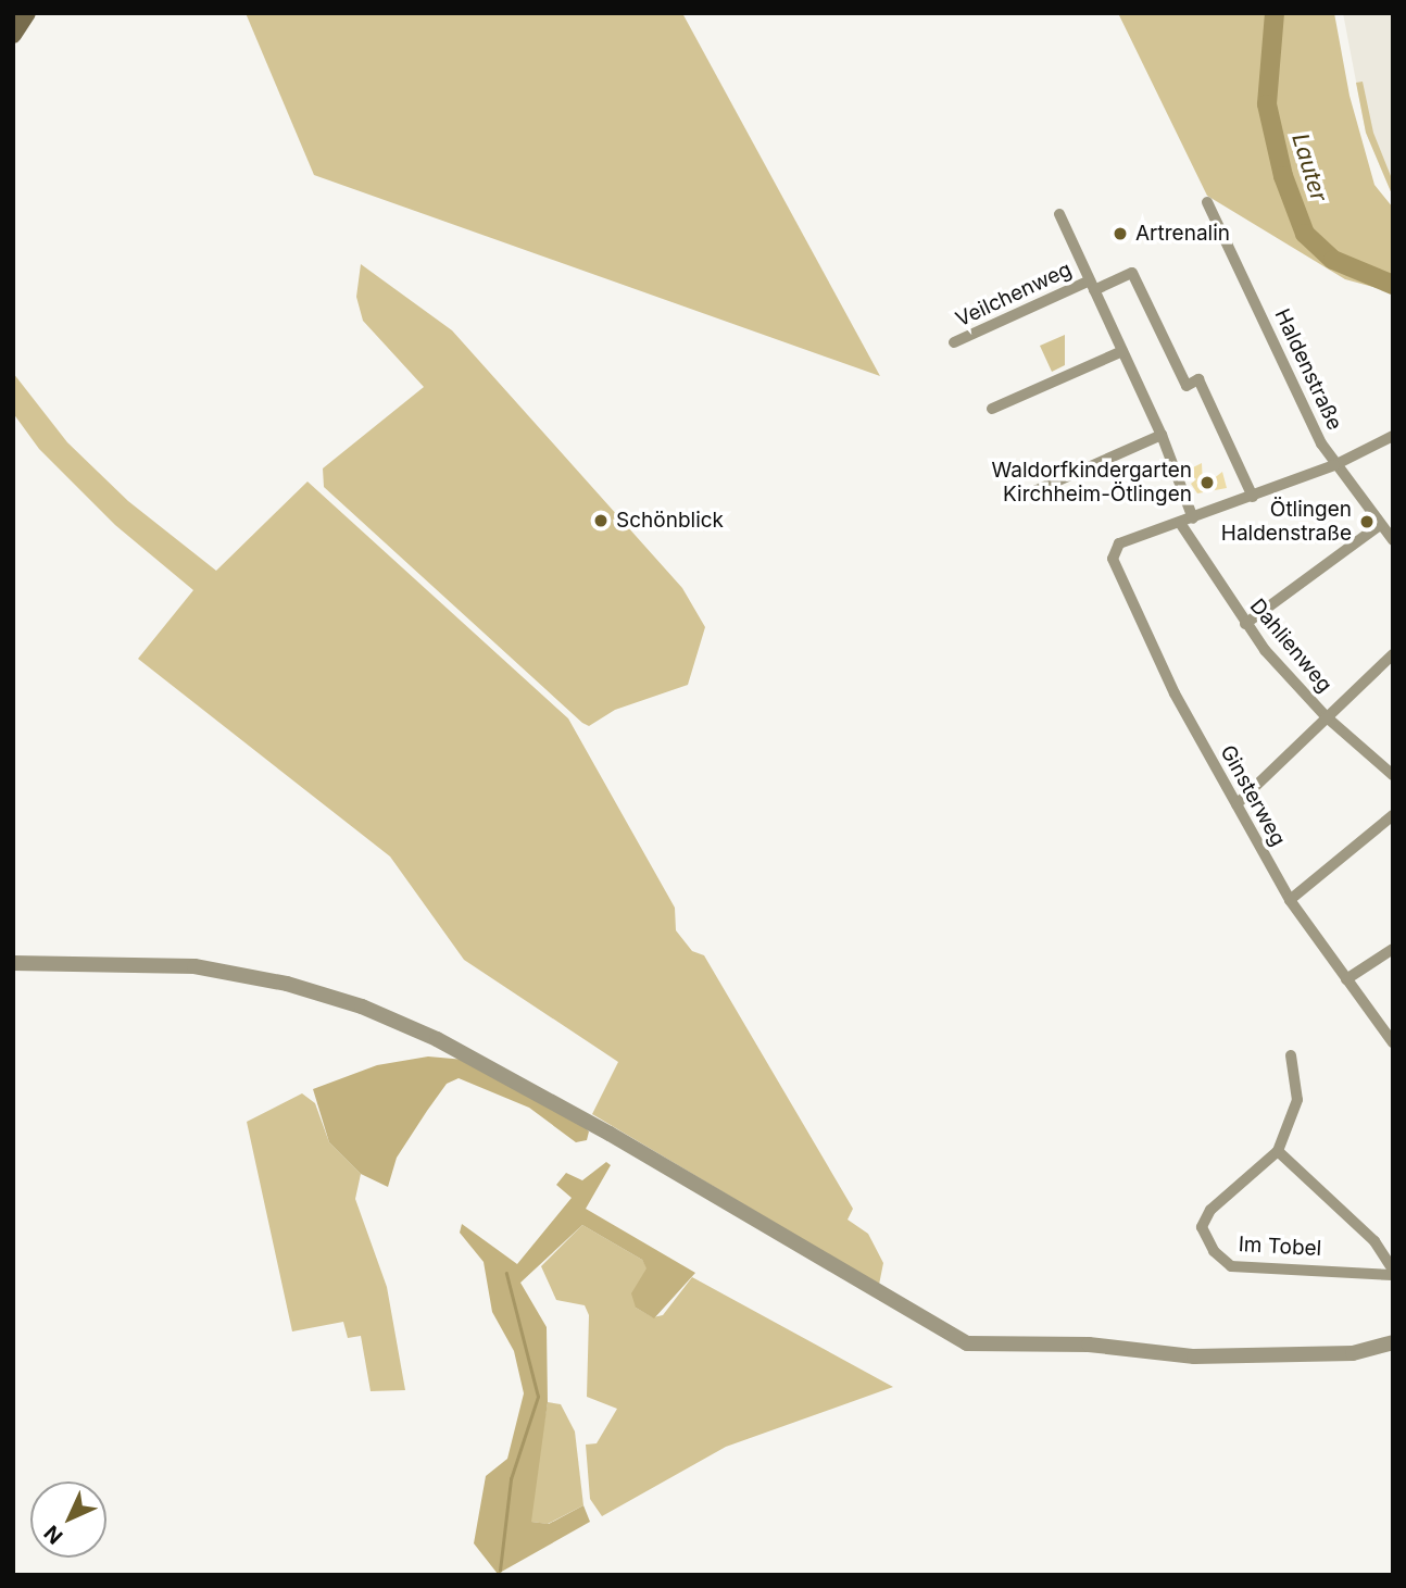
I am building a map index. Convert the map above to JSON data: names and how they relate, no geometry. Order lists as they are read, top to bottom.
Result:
{
  "streets": {
    "street": [
      "Veilchenweg",
      "Haldenstraße",
      "Dahlienweg",
      "Ginsterweg",
      "Im Tobel"
    ]
  },
  "crossings": [
    ["Dahlienweg", "Ginsterweg"]
  ],
  "water": ["Lauter"],
  "places": [
    "Artrenalin",
    "Waldorfkindergarten Kirchheim-Ötlingen",
    "Schönblick",
    "Ötlingen Haldenstraße"
  ],
  "north": "bottom left"
}
